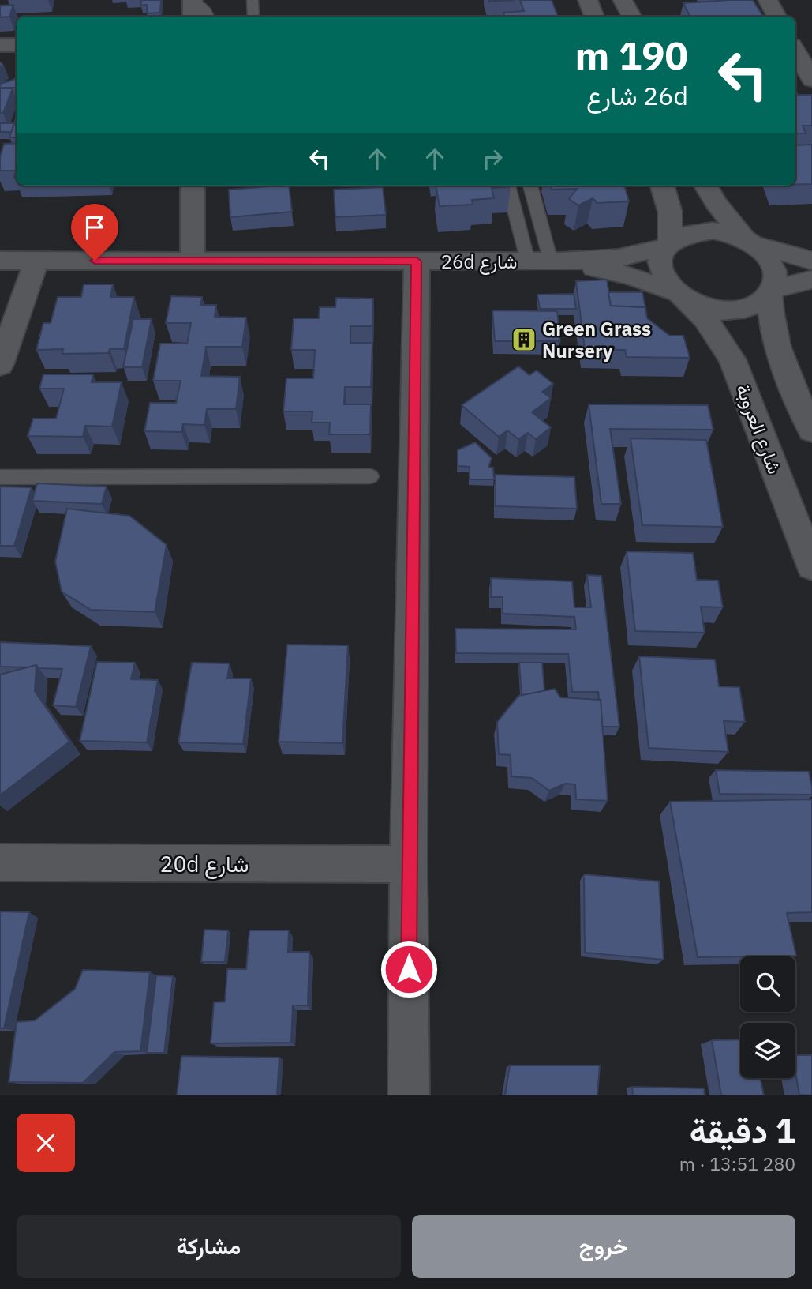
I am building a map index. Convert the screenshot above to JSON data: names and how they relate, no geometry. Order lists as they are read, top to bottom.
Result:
{
  "streets": {
    "street": ["26d شارع", "شارع العروبة", "20d شارع"]
  },
  "crossings": [
    ["26d شارع", "شارع العروبة"]
  ],
  "places": {
    "building": ["Green Grass Nursery"]
  },
  "page": {
    "turn": ["190 m", "26d شارع"],
    "heading": ["1 دقيقة", "280 m · 13:51"],
    "buttons": ["خروج", "مشاركة"]
  }
}
